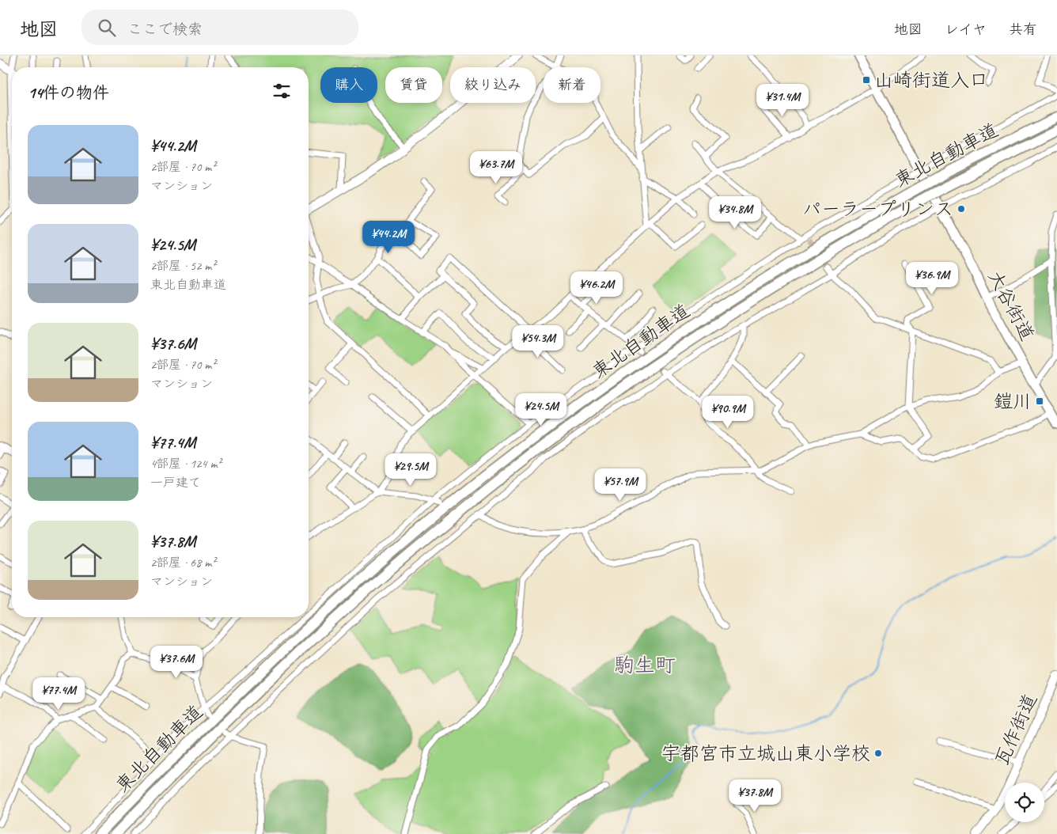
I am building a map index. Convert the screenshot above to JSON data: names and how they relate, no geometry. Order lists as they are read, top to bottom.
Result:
{
  "streets": {
    "highway": ["東北自動車道"],
    "main road": ["大谷街道"],
    "street": ["瓦作街道"]
  },
  "districts": ["駒生町"],
  "places": {
    "transit": ["山崎街道入口", "鎧川"],
    "other": ["パーラープリンス", "宇都宮市立城山東小学校"]
  },
  "page": {
    "header": "地図",
    "search": "ここで検索",
    "nav": ["地図", "レイヤ", "共有"],
    "chip": [
      "購入",
      "賃貸",
      "絞り込み",
      "新着"
    ],
    "heading": "14件の物件",
    "price": [
      "¥31.4M",
      "¥63.7M",
      "¥34.8M",
      "¥44.2M",
      "¥36.9M",
      "¥46.2M",
      "¥54.3M",
      "¥24.5M",
      "¥90.9M",
      "¥29.5M",
      "¥57.9M",
      "¥37.6M",
      "¥77.4M",
      "¥37.8M"
    ],
    "list": [
      {
        "name": "¥44.2M",
        "note": "2部屋 · 70 m² · マンション"
      },
      {
        "name": "¥24.5M",
        "note": "2部屋 · 52 m² · 東北自動車道"
      },
      {
        "name": "¥37.6M",
        "note": "2部屋 · 70 m² · マンション"
      },
      {
        "name": "¥77.4M",
        "note": "4部屋 · 124 m² · 一戸建て"
      },
      {
        "name": "¥37.8M",
        "note": "2部屋 · 68 m² · マンション"
      }
    ]
  }
}
